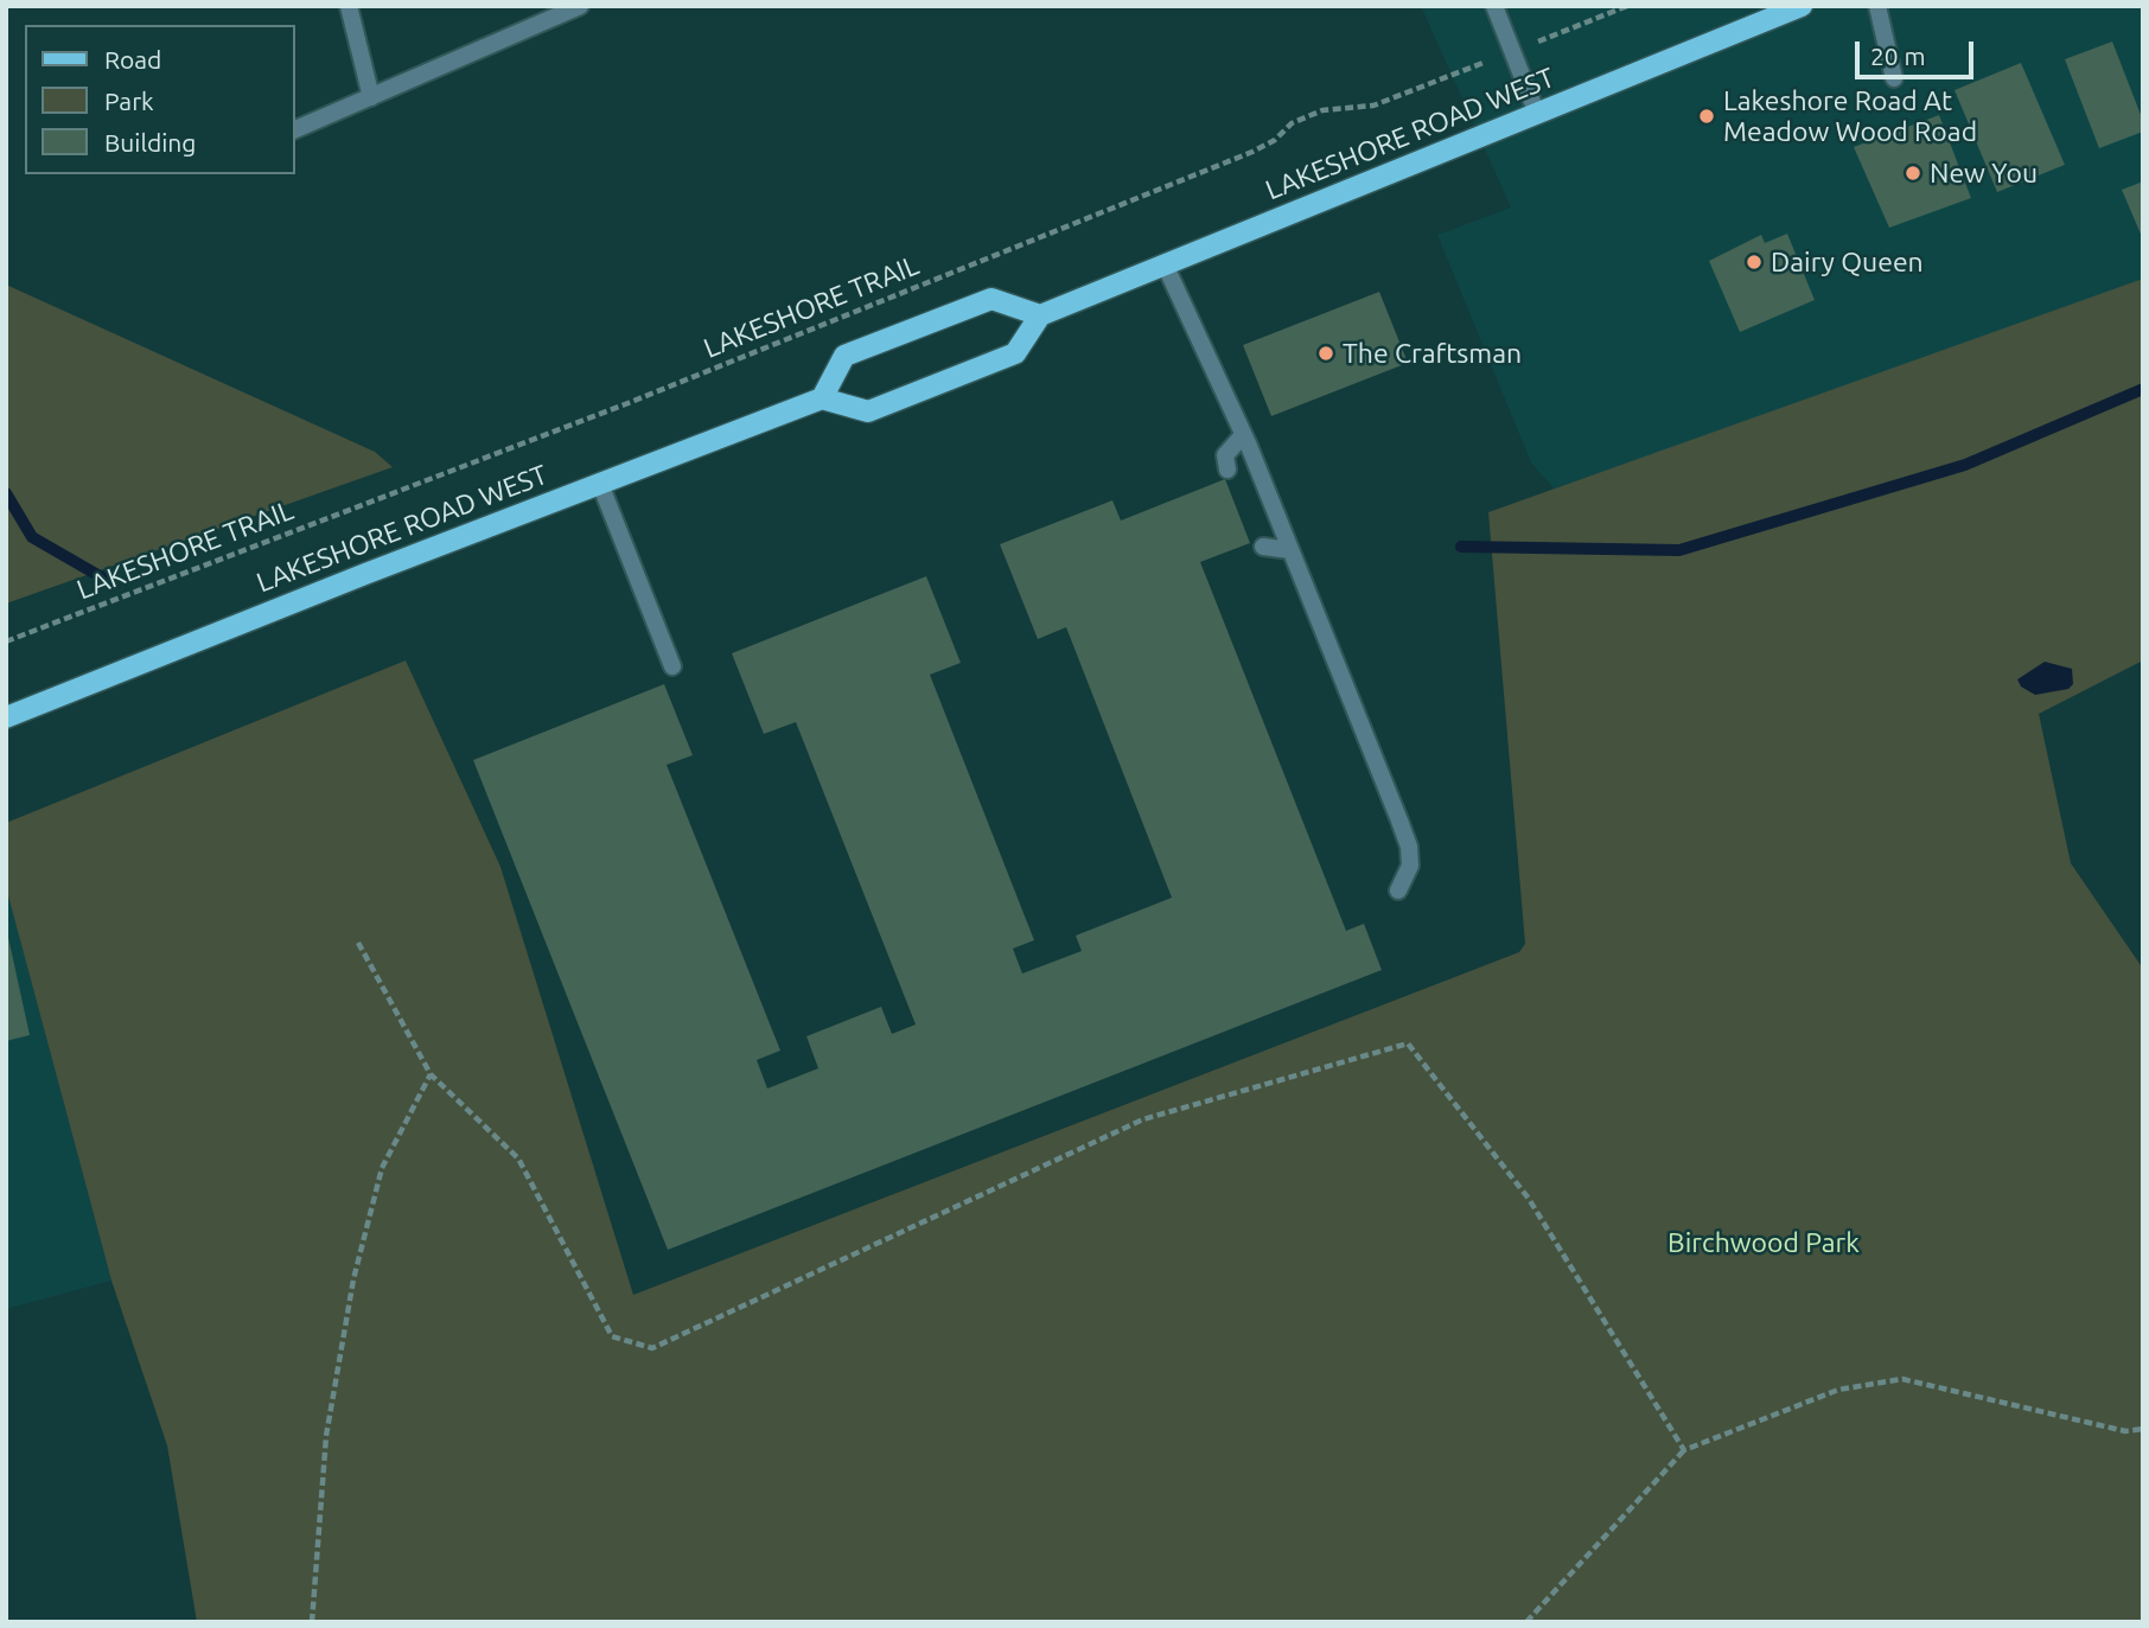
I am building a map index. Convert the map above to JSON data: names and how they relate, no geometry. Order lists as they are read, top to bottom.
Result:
{
  "streets": {
    "main road": ["LAKESHORE ROAD WEST"],
    "path": ["LAKESHORE TRAIL"]
  },
  "parks": ["Birchwood Park"],
  "places": [
    "Lakeshore Road At Meadow Wood Road",
    "New You",
    "Dairy Queen",
    "The Craftsman"
  ],
  "legend": ["Road", "Park", "Building"],
  "scale_bar": "20 m"
}
